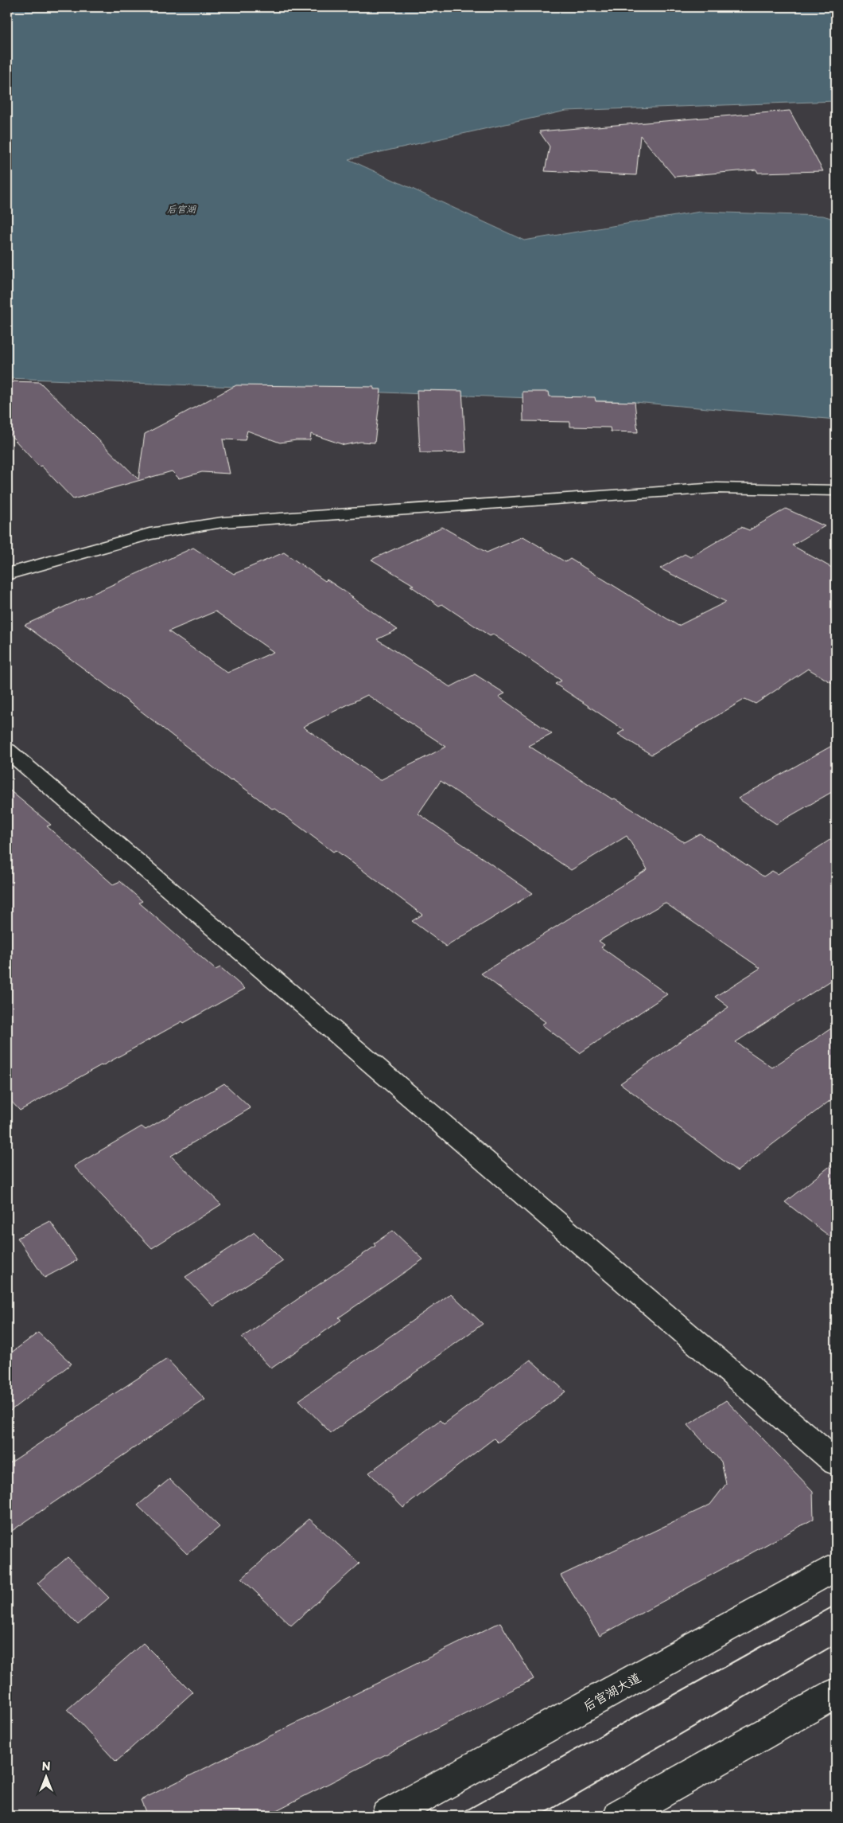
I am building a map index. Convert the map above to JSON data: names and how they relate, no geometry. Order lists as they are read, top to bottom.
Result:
{
  "streets": {
    "street": ["后官湖大道"]
  },
  "water": ["后官湖"],
  "north": "top"
}
